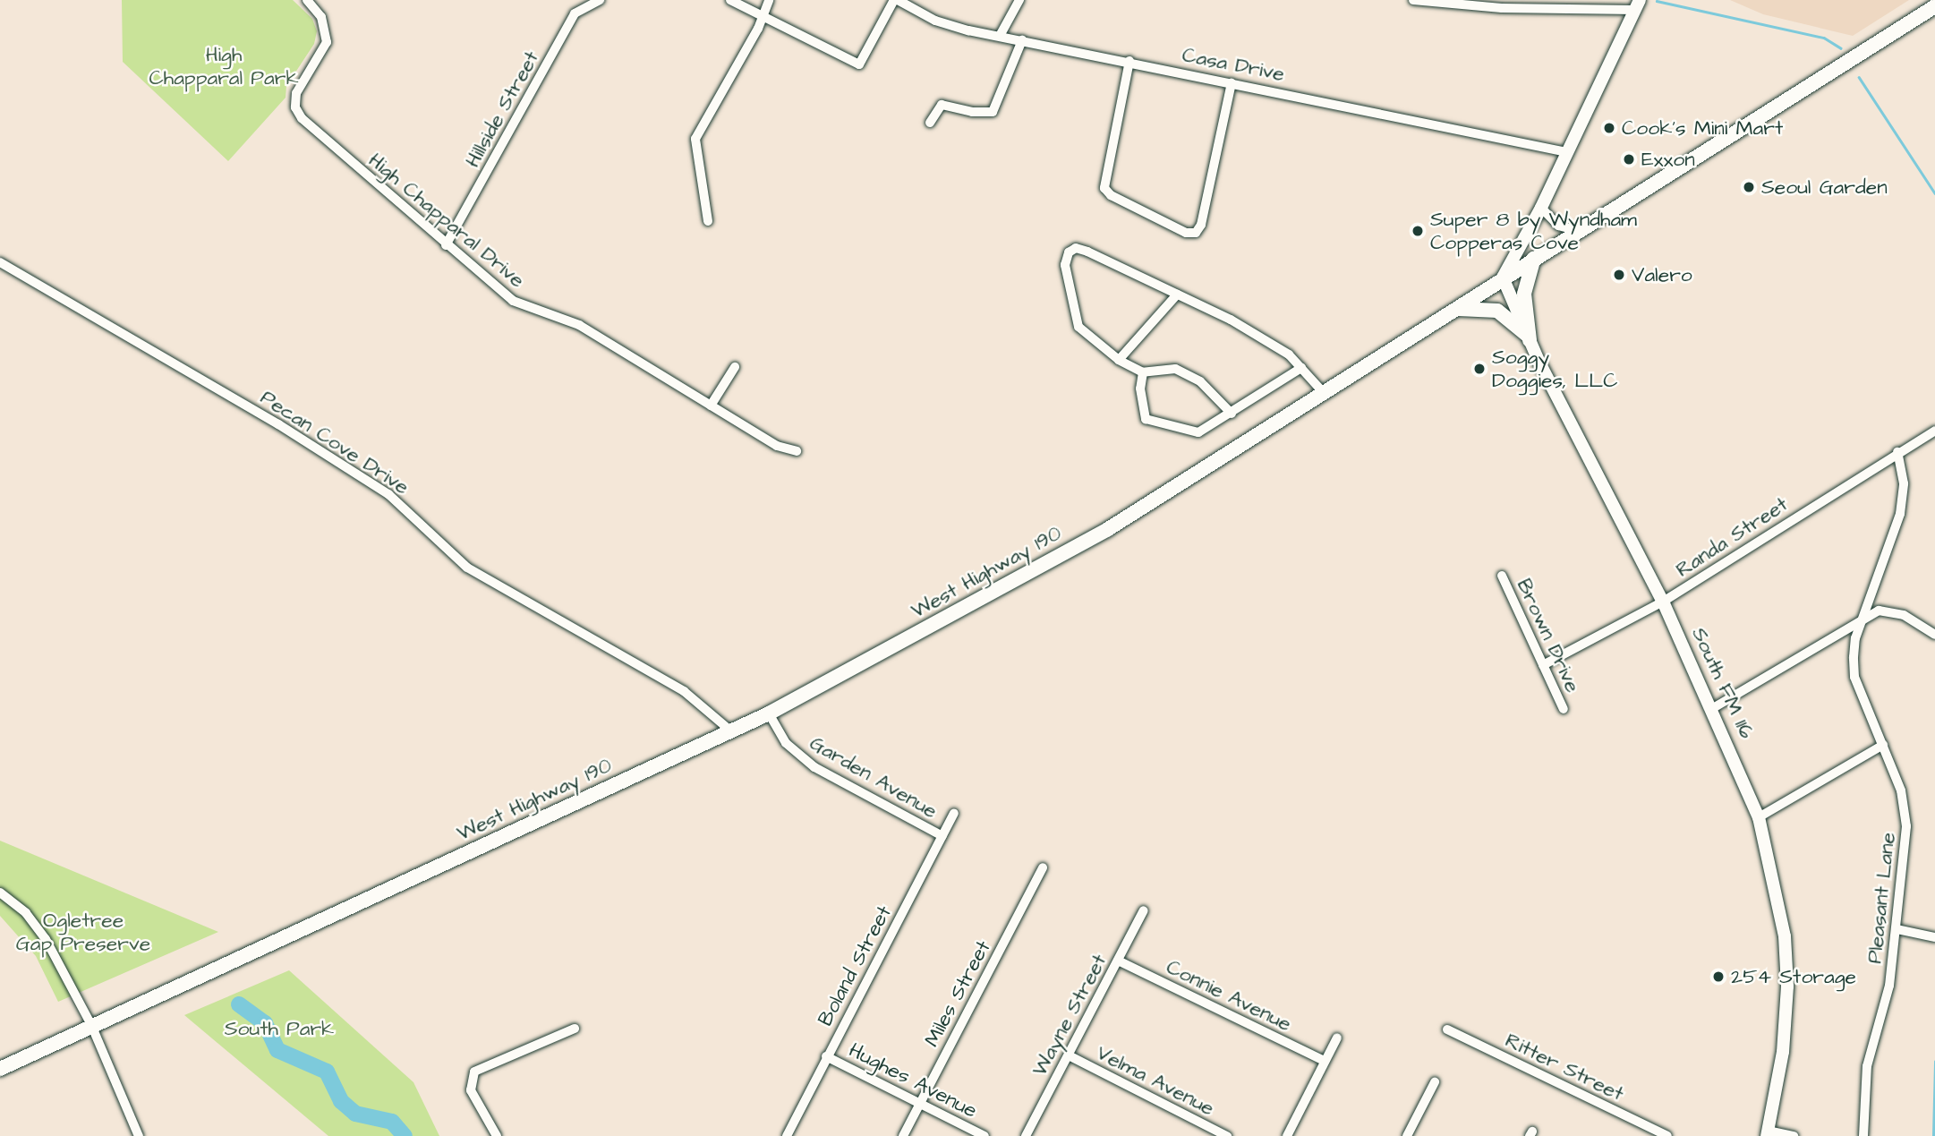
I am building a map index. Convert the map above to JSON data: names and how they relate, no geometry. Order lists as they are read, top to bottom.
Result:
{
  "streets": {
    "main road": ["West Highway 190", "South FM 116"],
    "street": [
      "Casa Drive",
      "Hillside Street",
      "High Chapparal Drive",
      "Pecan Cove Drive",
      "Randa Street",
      "Brown Drive",
      "Garden Avenue",
      "Pleasant Lane",
      "Boland Street",
      "Miles Street",
      "Connie Avenue",
      "Wayne Street",
      "Ritter Street",
      "Hughes Avenue",
      "Velma Avenue"
    ]
  },
  "crossings": [
    ["Hillside Street", "High Chapparal Drive"],
    ["Pecan Cove Drive", "West Highway 190"],
    ["Randa Street", "Brown Drive"],
    ["Randa Street", "South FM 116"],
    ["Randa Street", "Pleasant Lane"],
    ["West Highway 190", "South FM 116"],
    ["West Highway 190", "Garden Avenue"],
    ["Garden Avenue", "Boland Street"],
    ["Boland Street", "Hughes Avenue"],
    ["Miles Street", "Hughes Avenue"],
    ["Connie Avenue", "Wayne Street"],
    ["Wayne Street", "Velma Avenue"]
  ],
  "parks": ["High Chapparal Park", "Ogletree Gap Preserve", "South Park"],
  "places": [
    "Cook's Mini Mart",
    "Exxon",
    "Seoul Garden",
    "Super 8 by Wyndham Copperas Cove",
    "Valero",
    "Soggy Doggies, LLC",
    "254 Storage"
  ]
}
